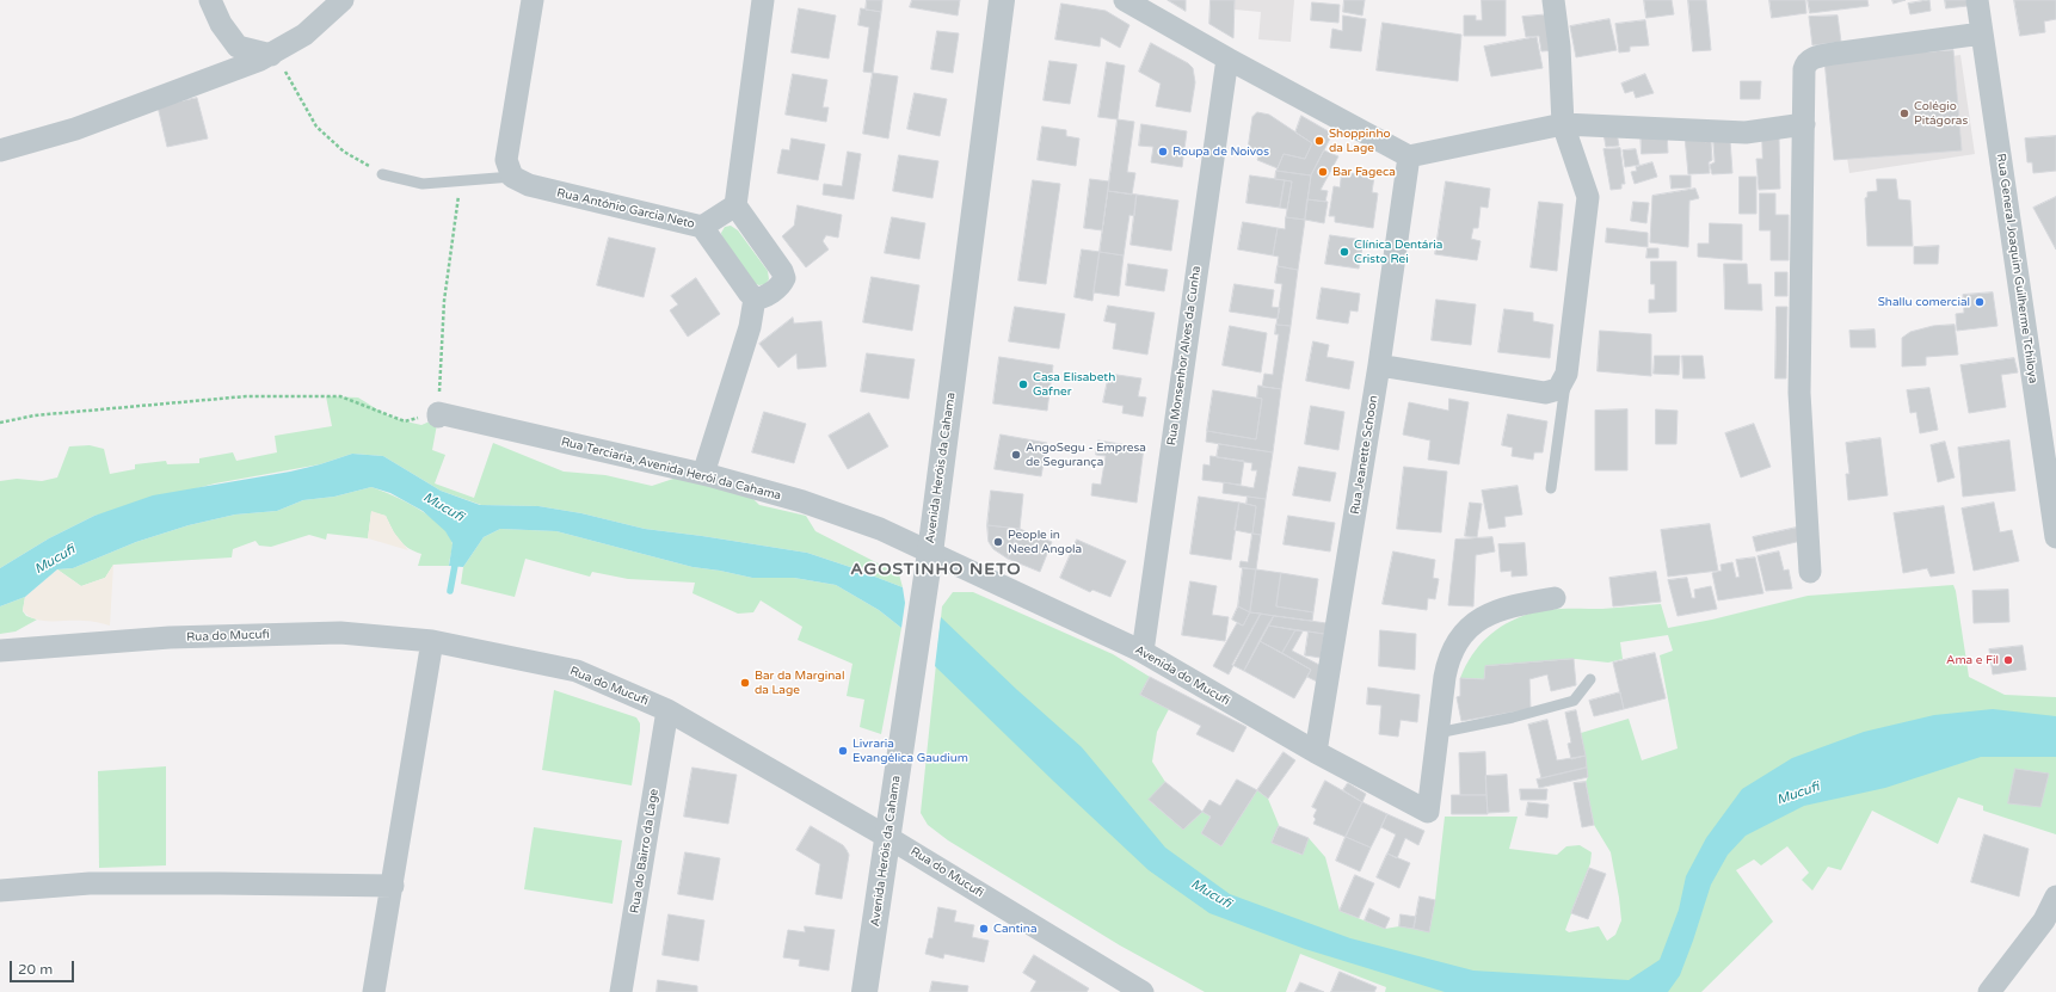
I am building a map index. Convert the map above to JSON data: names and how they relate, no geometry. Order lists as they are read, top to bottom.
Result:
{
  "streets": {
    "street": [
      "Rua António Garcia Neto",
      "Rua General Joaquim Guilherme Tchiloya",
      "Rua Monsenhor Alves da Cunha",
      "Rua Jeanette Schoon",
      "Avenida Heróis da Cahama",
      "Rua Terciaria, Avenida Herói da Cahama",
      "Rua do Mucufi",
      "Avenida do Mucufi",
      "Rua do Bairro da Lage"
    ]
  },
  "crossings": [
    ["Rua Monsenhor Alves da Cunha", "Avenida do Mucufi"],
    ["Rua Jeanette Schoon", "Avenida do Mucufi"],
    ["Avenida Heróis da Cahama", "Rua Terciaria, Avenida Herói da Cahama"],
    ["Avenida Heróis da Cahama", "Rua do Mucufi"],
    ["Avenida Heróis da Cahama", "Avenida do Mucufi"],
    ["Rua Terciaria, Avenida Herói da Cahama", "Avenida do Mucufi"],
    ["Rua do Mucufi", "Rua do Bairro da Lage"]
  ],
  "districts": ["AGOSTINHO NETO"],
  "water": ["Mucufi"],
  "places": [
    "Colégio Pitágoras",
    "Shoppinho da Lage",
    "Roupa de Noivos",
    "Bar Fageca",
    "Clínica Dentária Cristo Rei",
    "Shallu comercial",
    "Casa Elisabeth Gafner",
    "AngoSegu - Empresa de Segurança",
    "People in Need Angola",
    "Ama e Fil",
    "Bar da Marginal da Lage",
    "Livraria Evangélica Gaudium",
    "Cantina"
  ],
  "scale_bar": "20 m"
}
